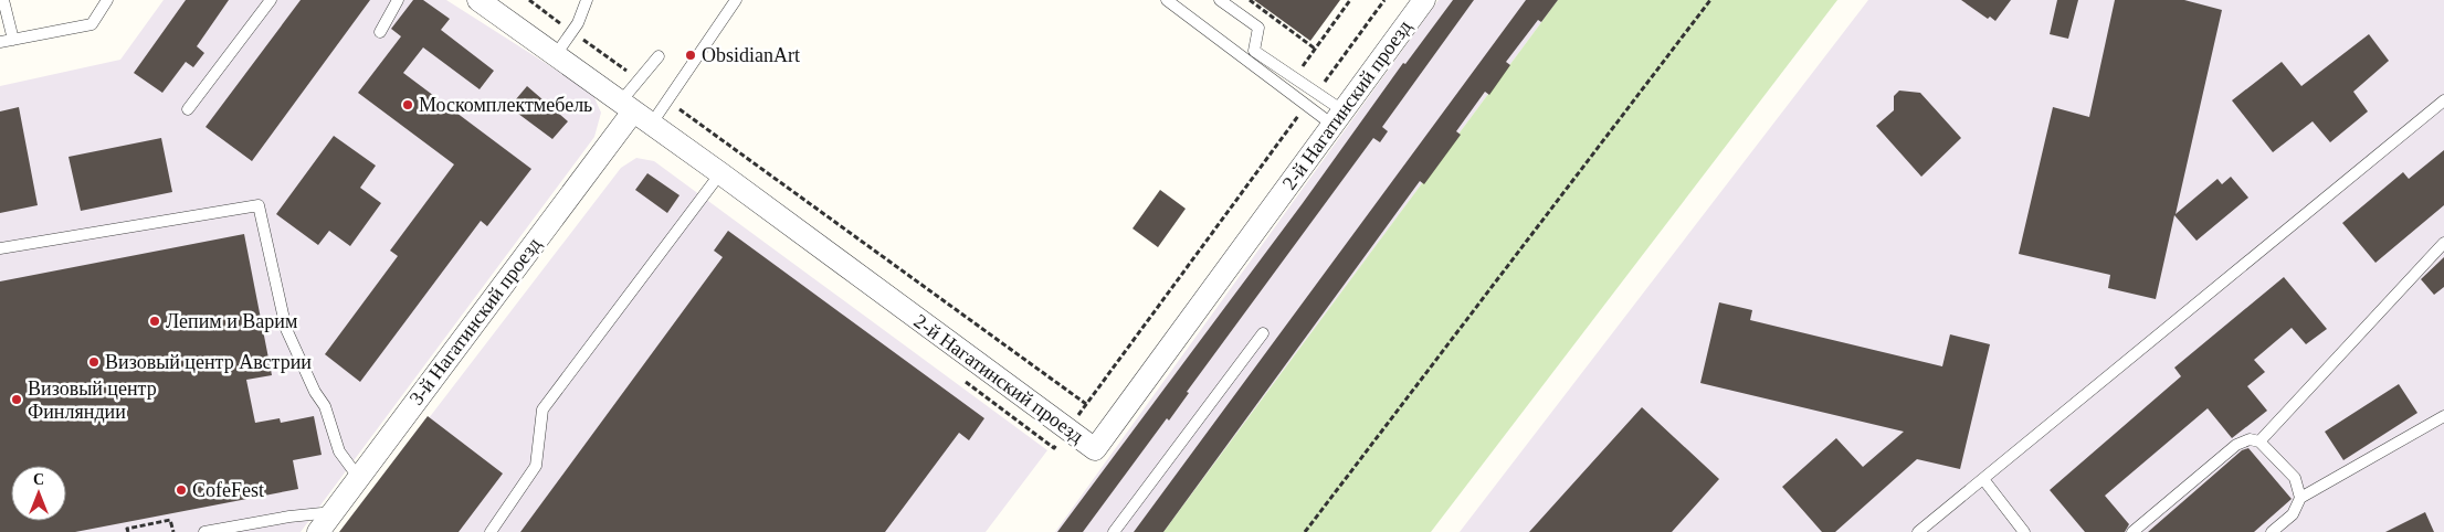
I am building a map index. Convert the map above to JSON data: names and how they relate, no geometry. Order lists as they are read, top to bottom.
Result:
{
  "streets": {
    "street": ["2-й Нагатинский проезд", "3-й Нагатинский проезд"]
  },
  "crossings": [
    ["2-й Нагатинский проезд", "3-й Нагатинский проезд"]
  ],
  "places": [
    "ObsidianArt",
    "Москомплектмебель",
    "Лепим и Варим",
    "Визовый центр Австрии",
    "Визовый центр Финляндии",
    "CofeFest"
  ],
  "north": "top"
}
